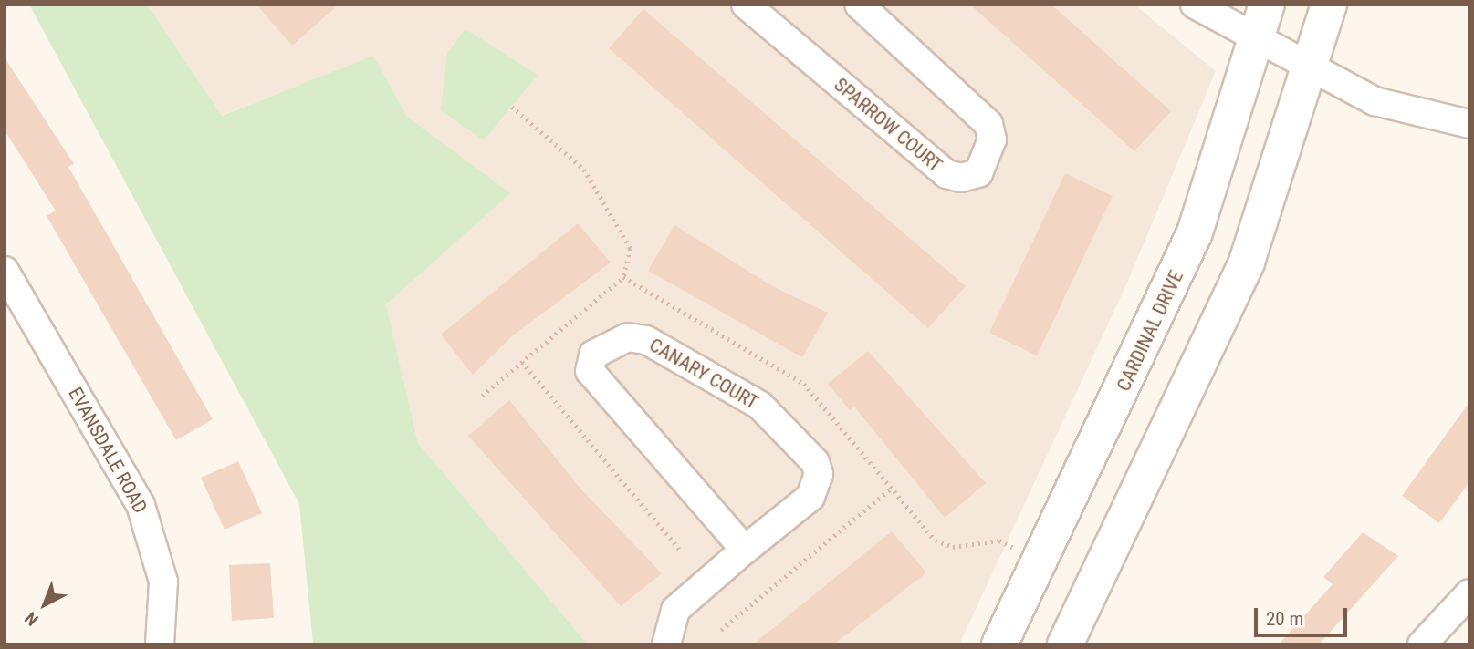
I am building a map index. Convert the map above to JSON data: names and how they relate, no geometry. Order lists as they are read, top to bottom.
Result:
{
  "streets": {
    "main road": ["CARDINAL DRIVE"],
    "street": ["SPARROW COURT", "CANARY COURT", "EVANSDALE ROAD"]
  },
  "scale_bar": "20 m",
  "north": "bottom left"
}
